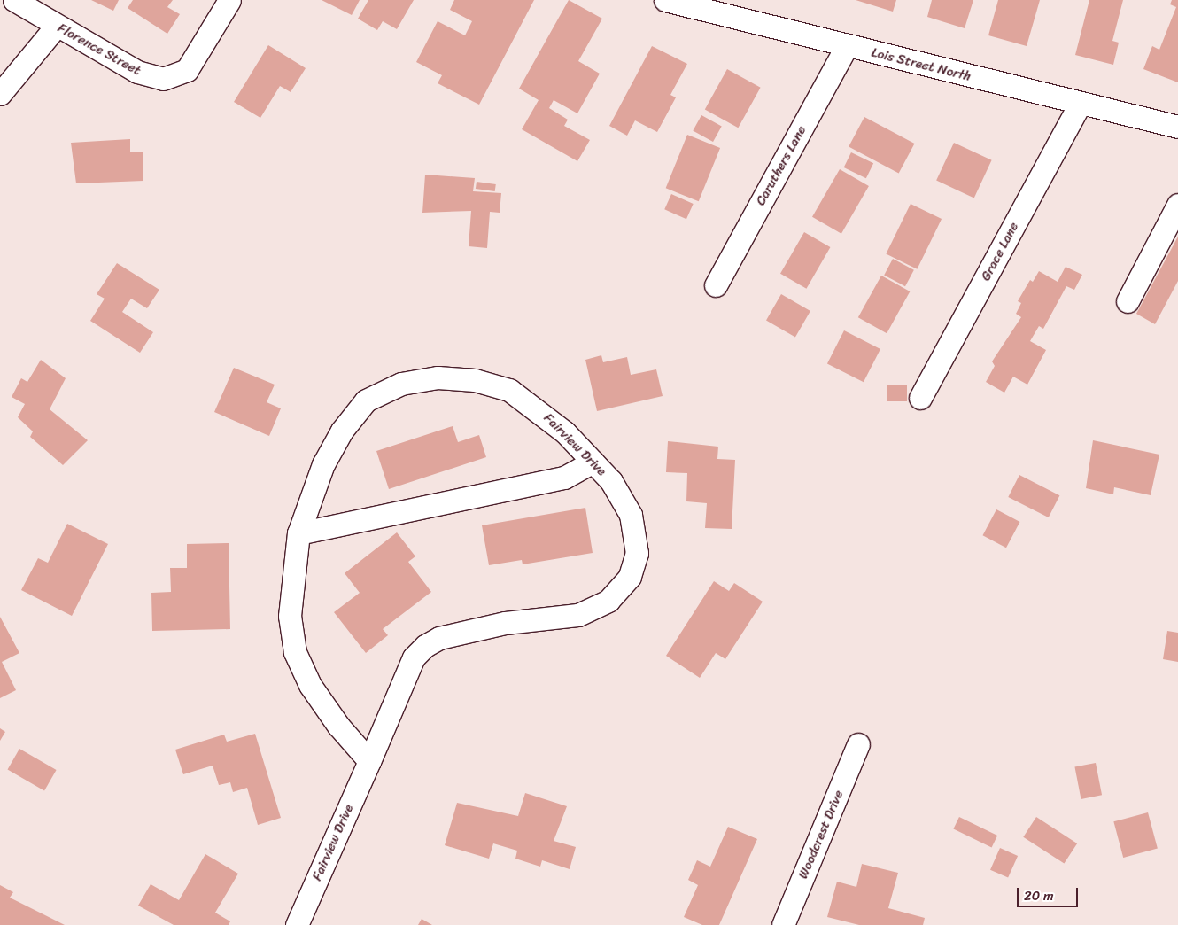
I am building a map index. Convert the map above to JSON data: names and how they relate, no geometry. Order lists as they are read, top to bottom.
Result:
{
  "streets": {
    "street": [
      "Florence Street",
      "Lois Street North",
      "Caruthers Lane",
      "Grace Lane",
      "Fairview Drive",
      "Woodcrest Drive"
    ]
  },
  "crossings": [
    ["Lois Street North", "Caruthers Lane"],
    ["Lois Street North", "Grace Lane"]
  ],
  "scale_bar": "20 m"
}
